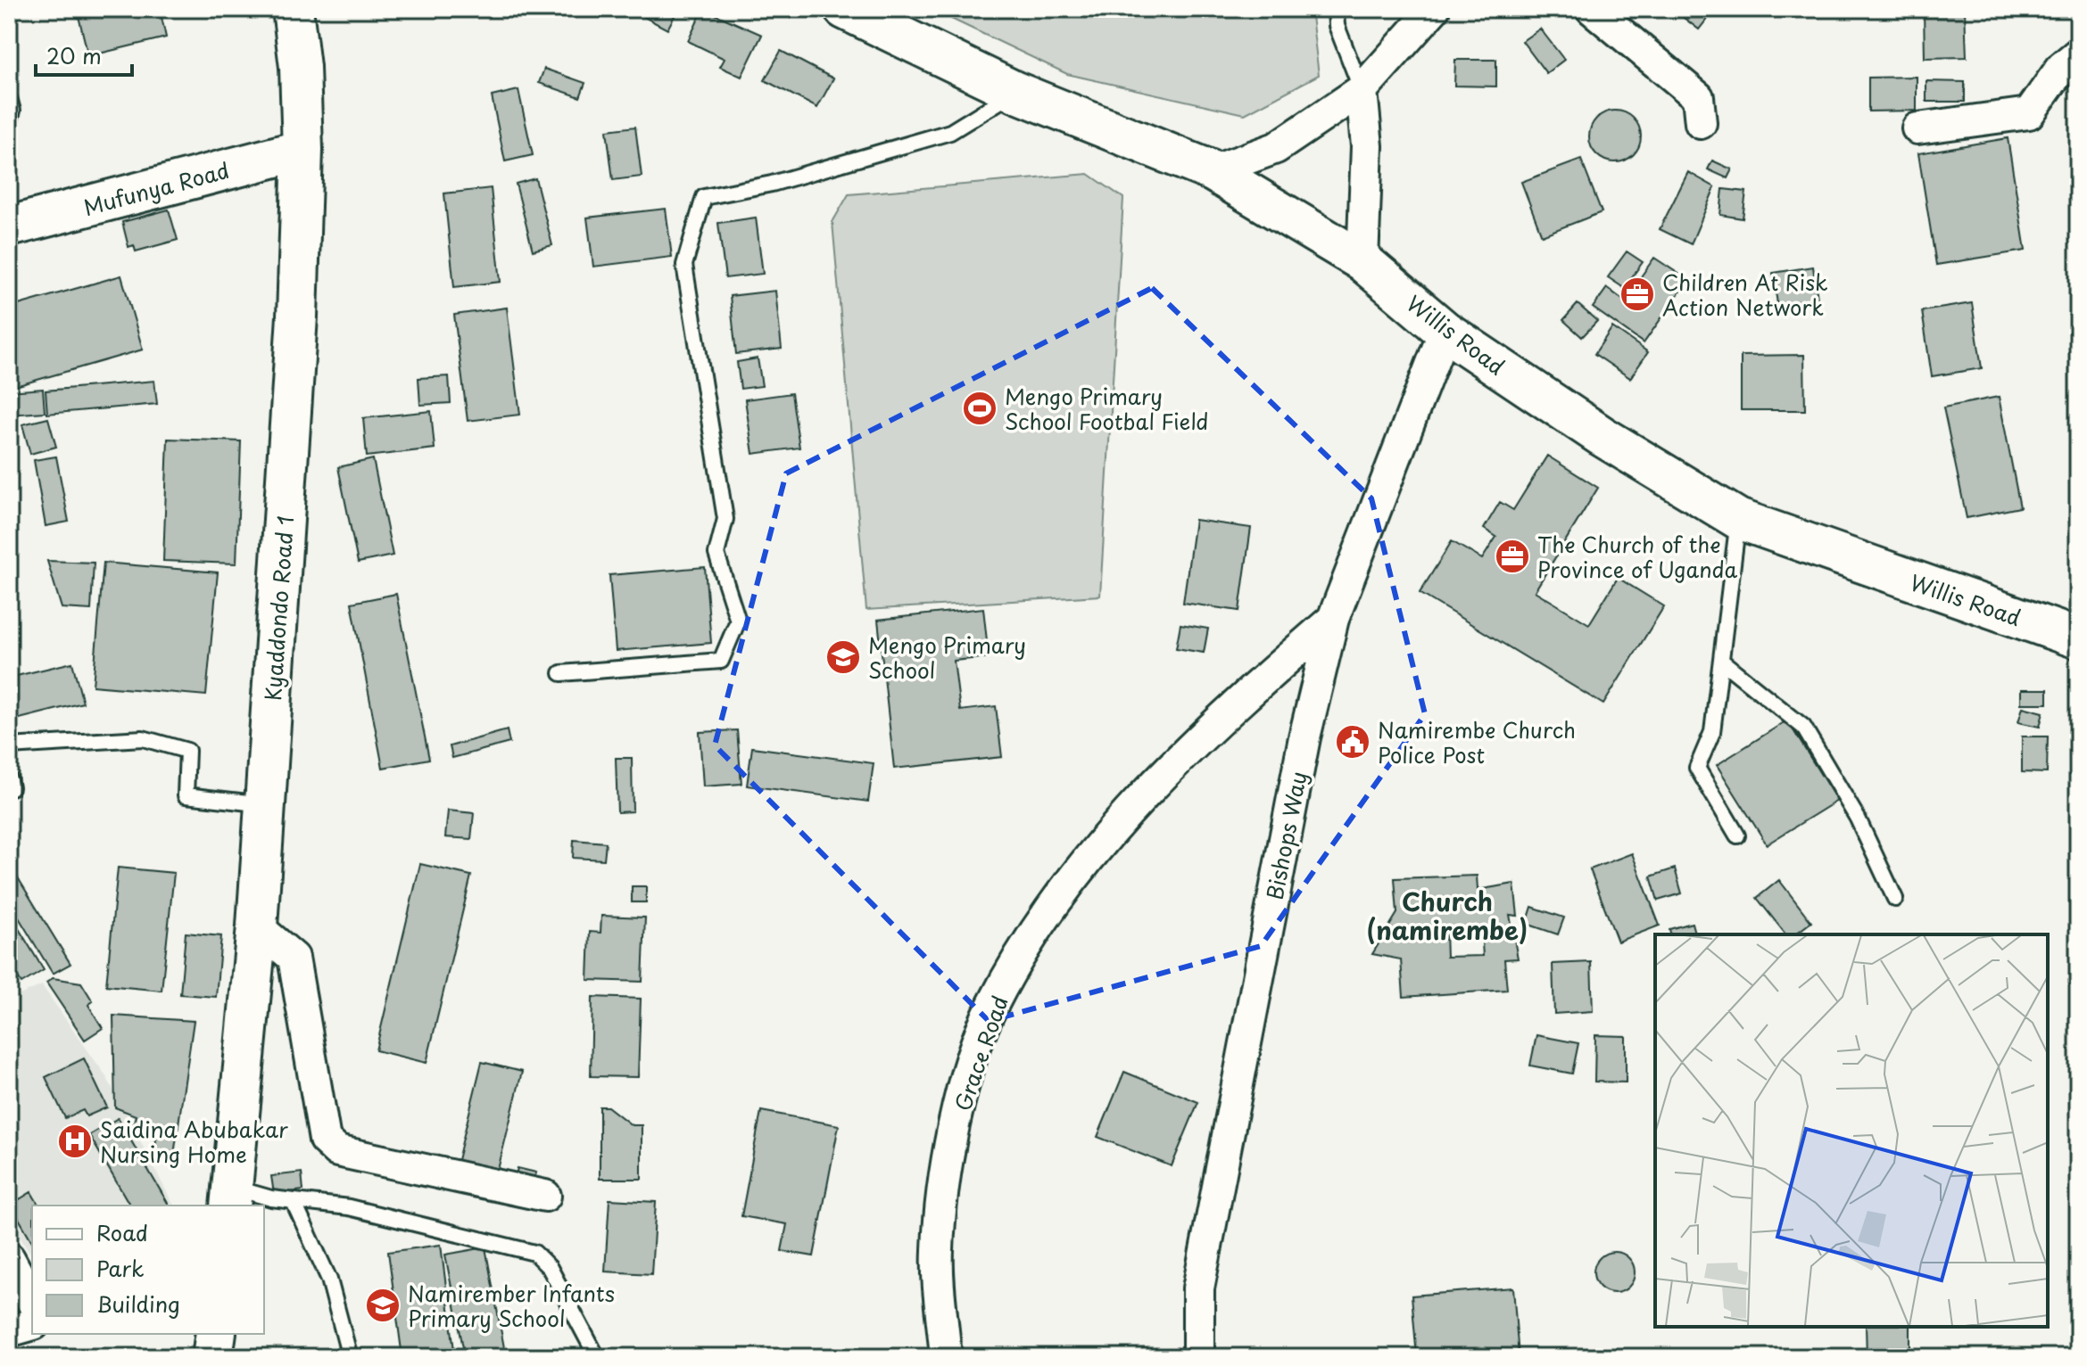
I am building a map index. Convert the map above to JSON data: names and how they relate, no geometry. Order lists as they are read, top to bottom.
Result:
{
  "streets": {
    "street": [
      "Mufunya Road",
      "Willis Road",
      "Kyaddondo Road 1",
      "Bishops Way",
      "Grace Road"
    ]
  },
  "crossings": [
    ["Mufunya Road", "Kyaddondo Road 1"],
    ["Willis Road", "Bishops Way"],
    ["Bishops Way", "Grace Road"]
  ],
  "districts": ["Church (namirembe)"],
  "places": {
    "office": ["Children At Risk Action Network", "The Church of the Province of Uganda"],
    "sports": ["Mengo Primary School Footbal Field"],
    "school or university": ["Mengo Primary School", "Namirember Infants Primary School"],
    "public building": ["Namirembe Church Police Post"],
    "hospital": ["Saidina Abubakar Nursing Home"]
  },
  "legend": ["Road", "Park", "Building"],
  "scale_bar": "20 m"
}
